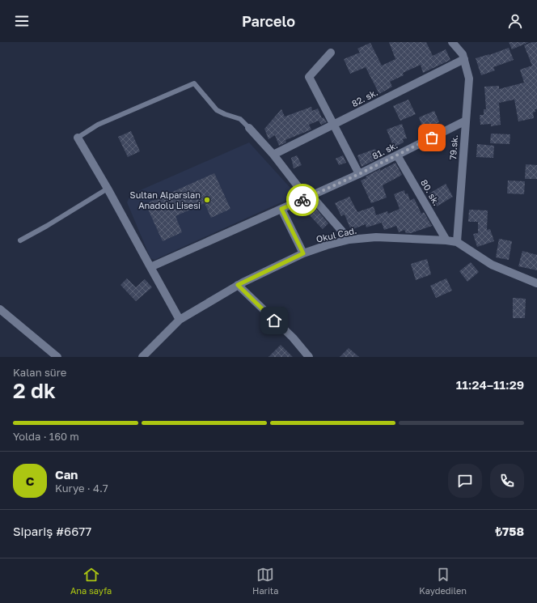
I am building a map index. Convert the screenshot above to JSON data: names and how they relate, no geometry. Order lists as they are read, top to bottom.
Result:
{
  "streets": {
    "street": [
      "82. sk.",
      "79.sk.",
      "81. sk.",
      "80. sk.",
      "Okul Cad."
    ]
  },
  "crossings": [
    ["82. sk.", "79.sk."],
    ["79.sk.", "81. sk."],
    ["79.sk.", "Okul Cad."],
    ["81. sk.", "80. sk."],
    ["80. sk.", "Okul Cad."]
  ],
  "places": ["Sultan Alparslan Anadolu Lisesi"],
  "page": {
    "header": "Parcelo",
    "heading": ["2 dk", "Kalan süre", "11:24–11:29"],
    "panel": [
      "Can",
      "Kurye · 4.7",
      "Sipariş #6677",
      "₺758"
    ],
    "bar": "Yolda · 160 m",
    "round": "C",
    "tabs": ["Ana sayfa", "Harita", "Kaydedilen"]
  }
}
